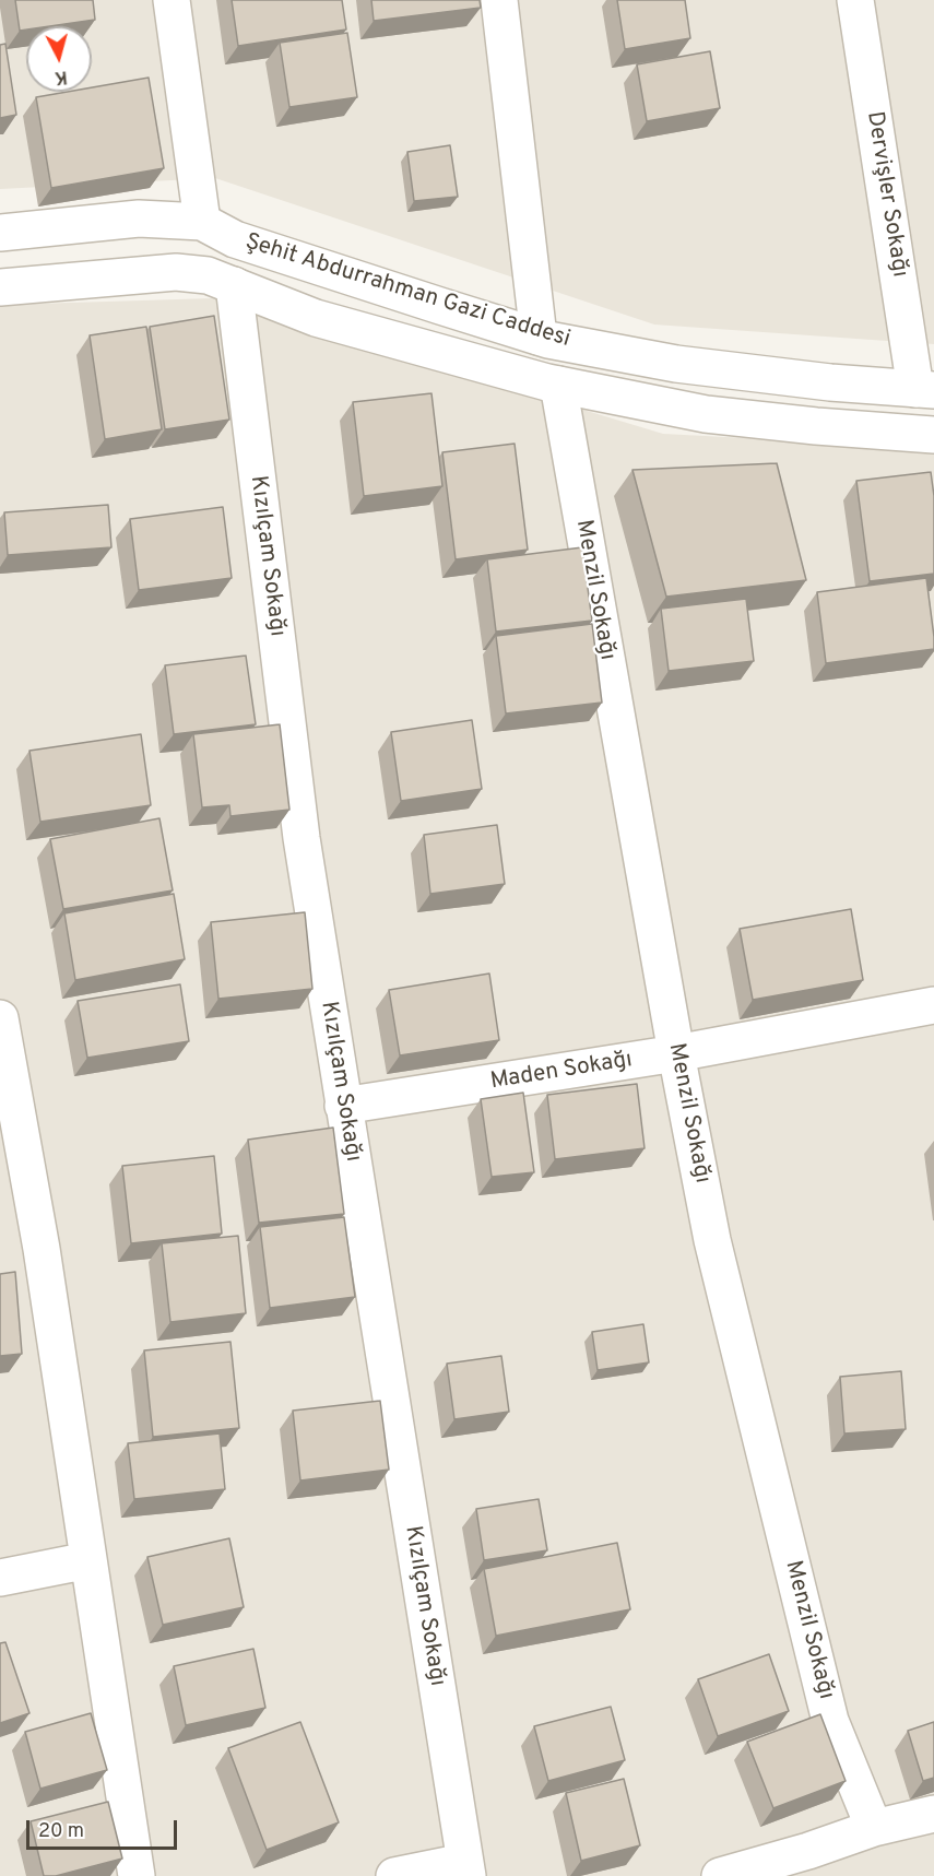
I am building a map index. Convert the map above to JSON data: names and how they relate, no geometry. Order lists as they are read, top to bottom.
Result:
{
  "streets": {
    "street": [
      "Dervişler Sokağı",
      "Şehit Abdurrahman Gazi Caddesi",
      "Kızılçam Sokağı",
      "Menzil Sokağı",
      "Maden Sokağı"
    ]
  },
  "crossings": [
    ["Dervişler Sokağı", "Şehit Abdurrahman Gazi Caddesi"],
    ["Şehit Abdurrahman Gazi Caddesi", "Kızılçam Sokağı"],
    ["Şehit Abdurrahman Gazi Caddesi", "Menzil Sokağı"],
    ["Kızılçam Sokağı", "Maden Sokağı"],
    ["Menzil Sokağı", "Maden Sokağı"]
  ],
  "scale_bar": "20 m",
  "north": "bottom"
}
